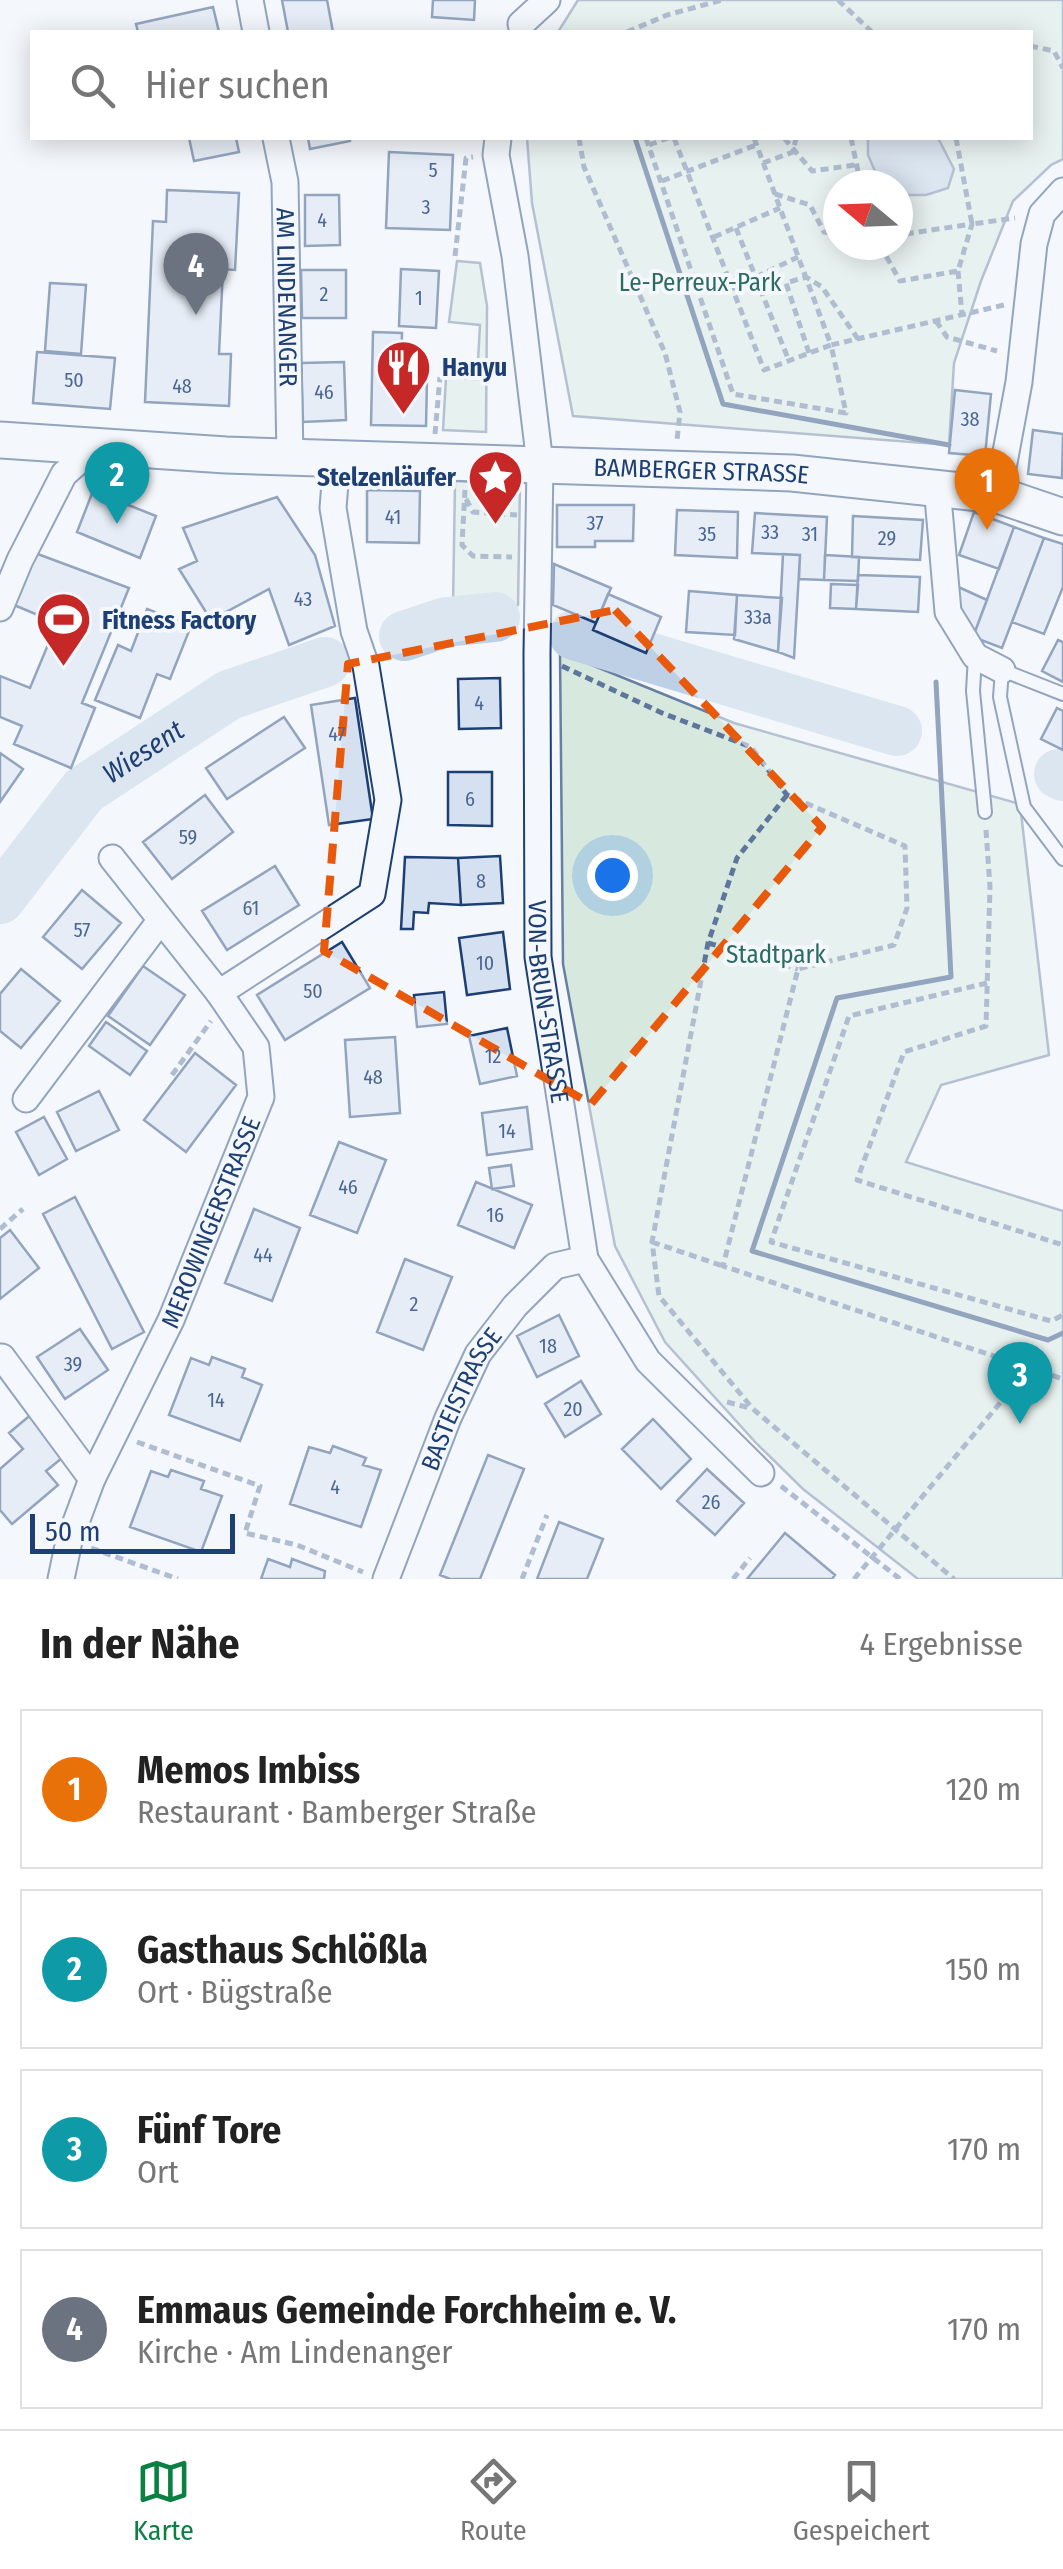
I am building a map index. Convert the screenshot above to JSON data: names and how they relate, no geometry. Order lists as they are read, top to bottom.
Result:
{
  "streets": {
    "street": [
      "AM LINDENANGER",
      "BAMBERGER STRASSE",
      "VON-BRUN-STRASSE",
      "MEROWINGERSTRASSE",
      "BASTEISTRASSE"
    ]
  },
  "crossings": [
    ["AM LINDENANGER", "BAMBERGER STRASSE"],
    ["BAMBERGER STRASSE", "VON-BRUN-STRASSE"],
    ["VON-BRUN-STRASSE", "BASTEISTRASSE"]
  ],
  "water": ["Wiesent"],
  "parks": ["Le-Perreux-Park", "Stadtpark"],
  "places": {
    "restaurant": ["Hanyu"],
    "place": ["Stelzenläufer"],
    "sports": ["Fitness Factory"]
  },
  "house_numbers": [
    "5",
    "3",
    "4",
    "2",
    "1",
    "50",
    "48",
    "46",
    "38",
    "41",
    "37",
    "33",
    "35",
    "31",
    "29",
    "43",
    "33a",
    "4",
    "47",
    "6",
    "59",
    "8",
    "61",
    "57",
    "10",
    "50",
    "12",
    "48",
    "14",
    "46",
    "16",
    "44",
    "2",
    "18",
    "39",
    "14",
    "20",
    "4",
    "26"
  ],
  "scale_bar": "50 m",
  "north": "left",
  "page": {
    "search": "Hier suchen",
    "pins": [
      "4",
      "2",
      "1",
      "3"
    ],
    "scale": "50 m",
    "heading": ["In der Nähe", "4 Ergebnisse"],
    "list": [
      {
        "mark": "1",
        "name": "Memos Imbiss",
        "note": "Restaurant · Bamberger Straße",
        "value": "120 m"
      },
      {
        "mark": "2",
        "name": "Gasthaus Schlößla",
        "note": "Ort · Bügstraße",
        "value": "150 m"
      },
      {
        "mark": "3",
        "name": "Fünf Tore",
        "note": "Ort",
        "value": "170 m"
      },
      {
        "mark": "4",
        "name": "Emmaus Gemeinde Forchheim e. V.",
        "note": "Kirche · Am Lindenanger",
        "value": "170 m"
      }
    ],
    "nav": ["Karte", "Route", "Gespeichert"]
  }
}
